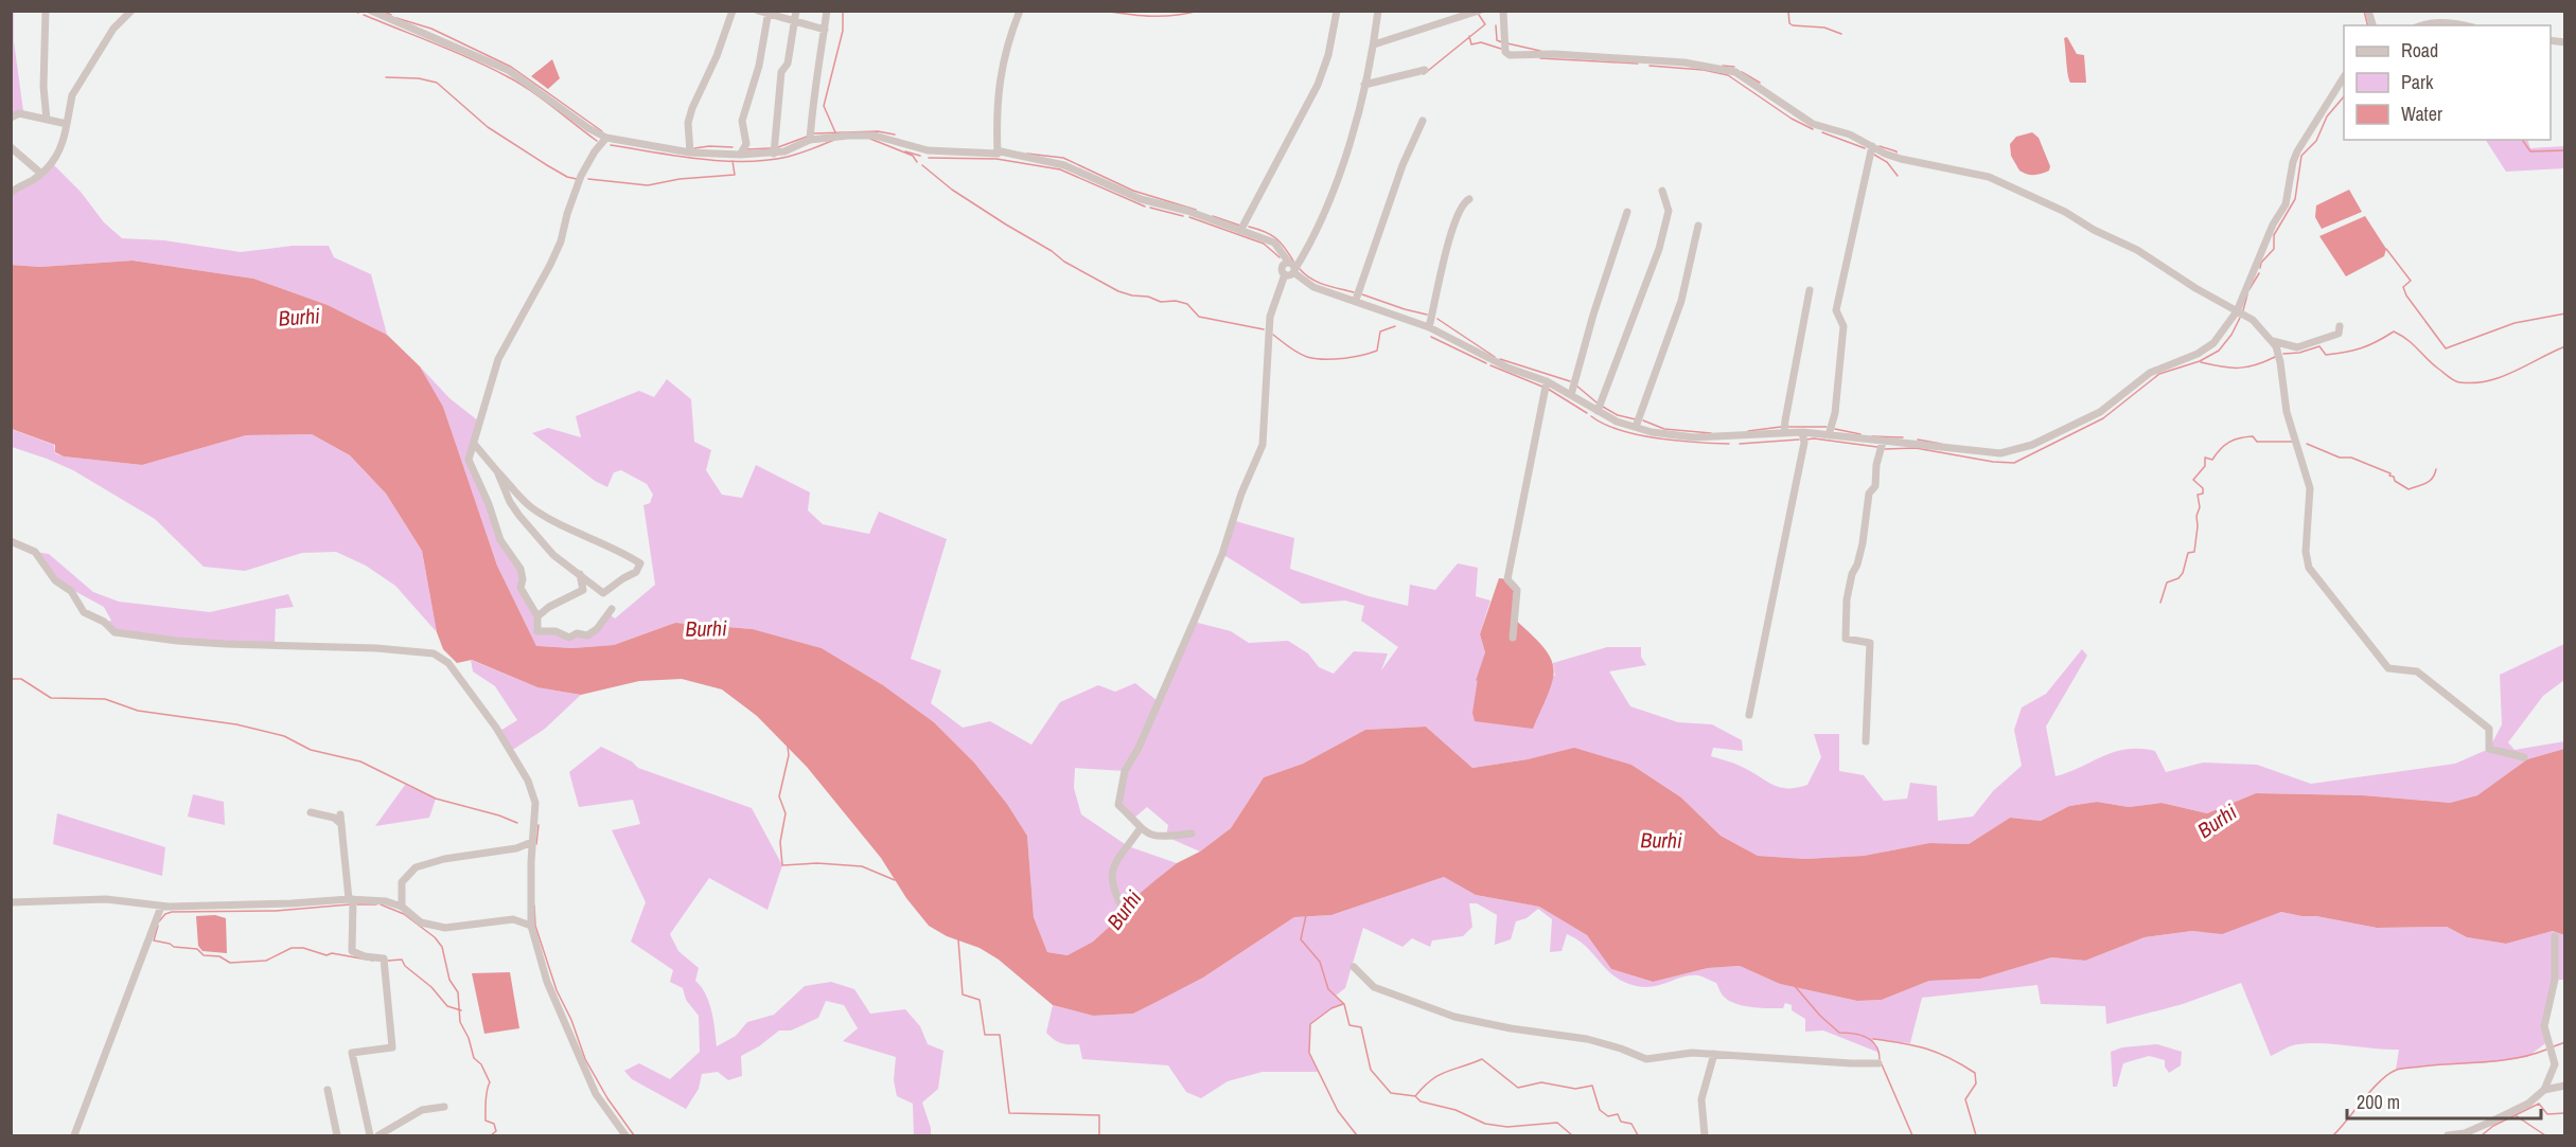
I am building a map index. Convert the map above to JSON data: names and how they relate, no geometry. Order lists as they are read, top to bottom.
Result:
{
  "water": ["Burhi"],
  "legend": ["Road", "Park", "Water"],
  "scale_bar": "200 m"
}
